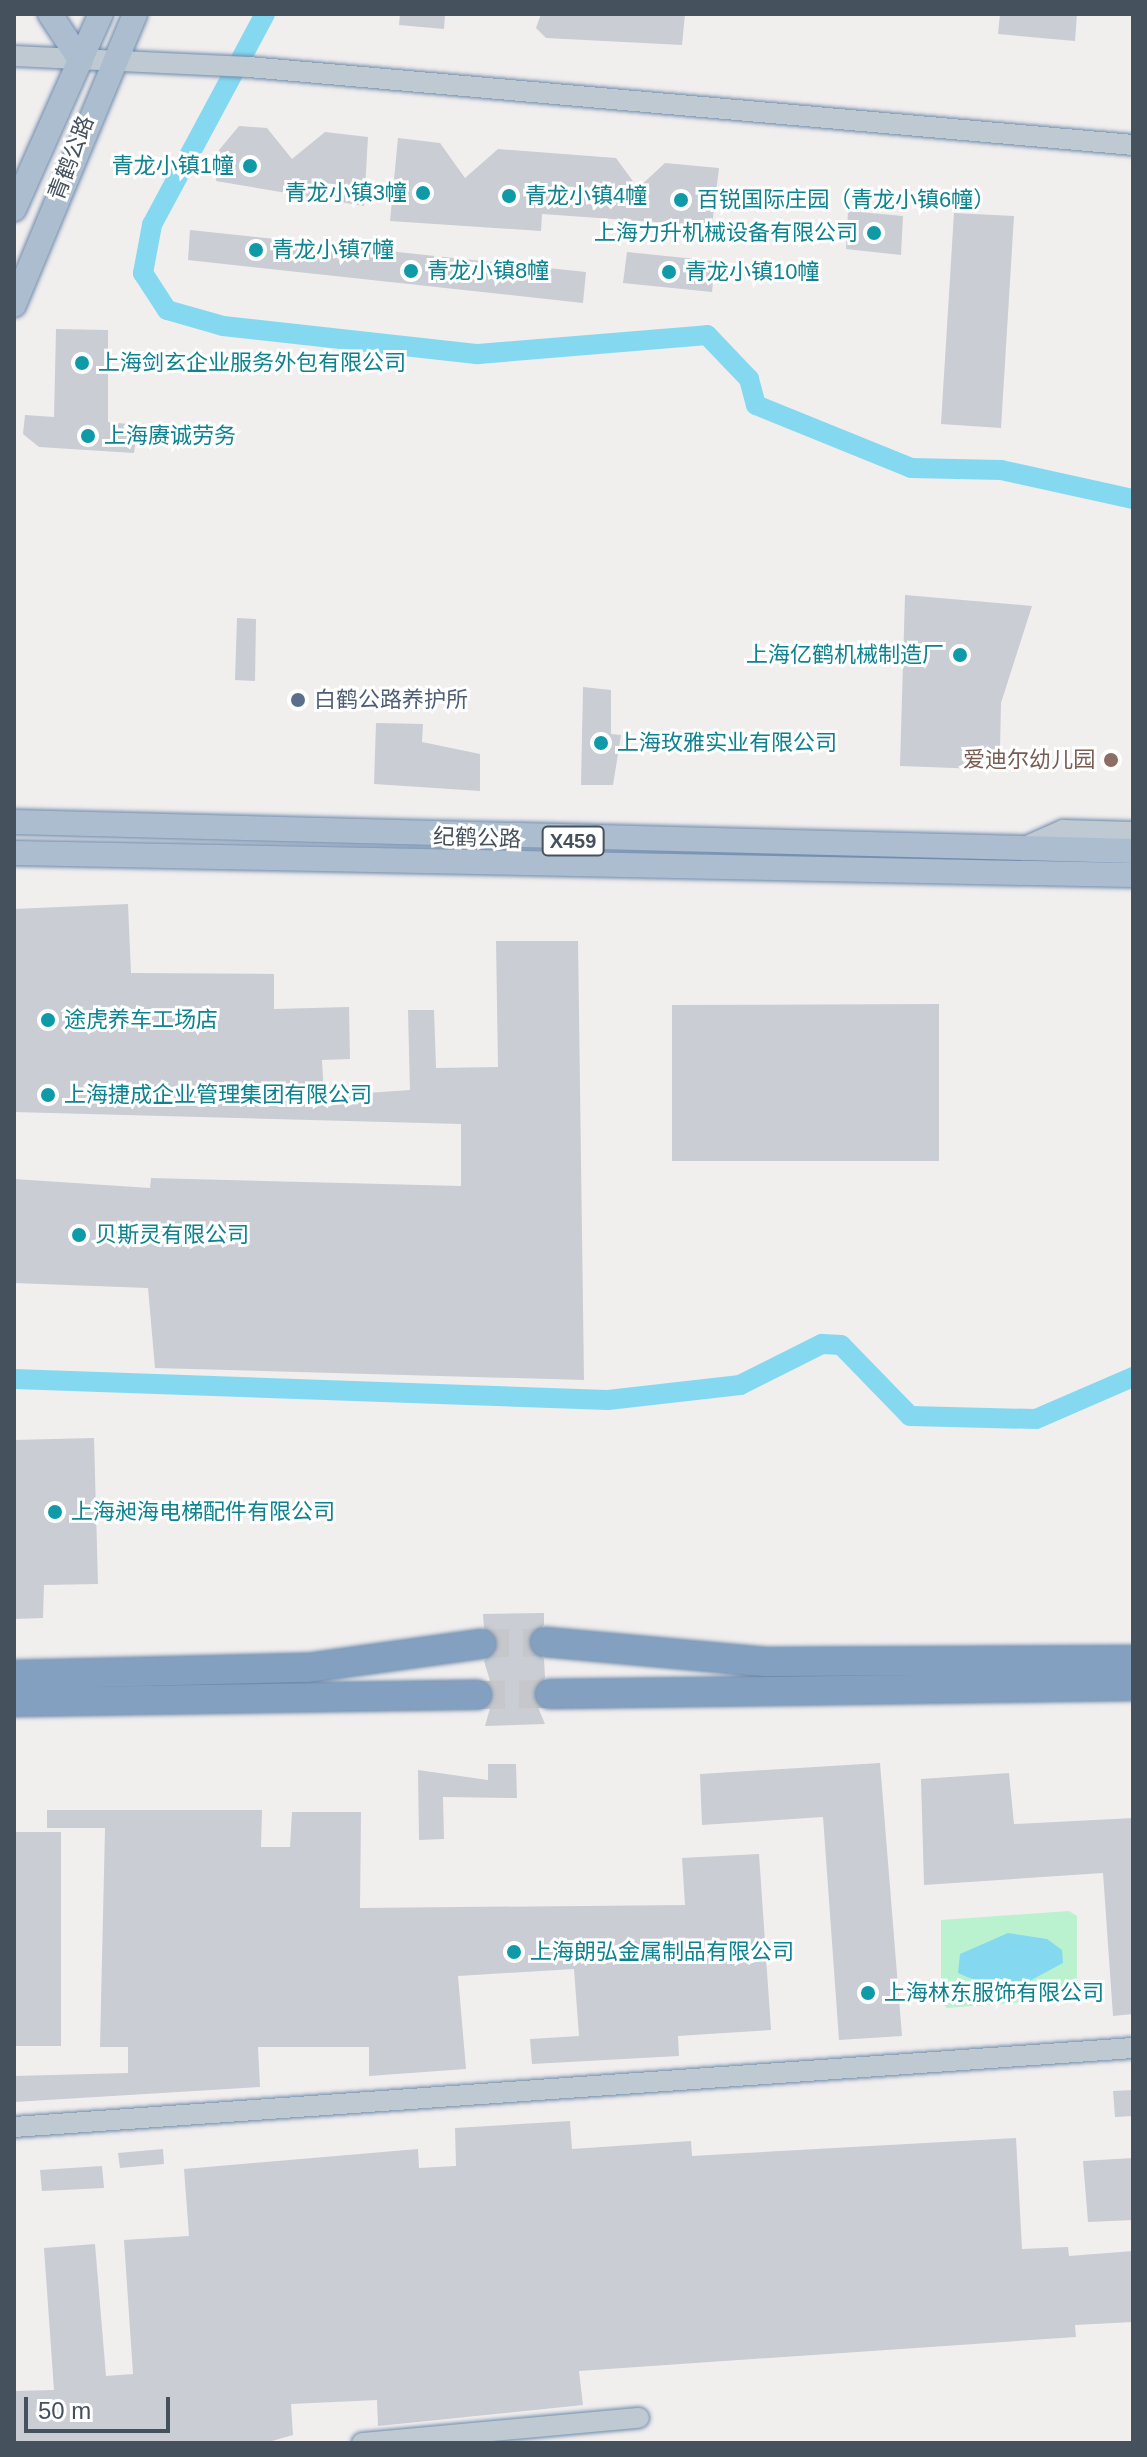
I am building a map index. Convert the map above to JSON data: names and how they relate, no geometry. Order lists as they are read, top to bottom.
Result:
{
  "streets": {
    "main road": ["青鹤公路", "纪鹤公路", "X459"]
  },
  "places": [
    "青龙小镇1幢",
    "青龙小镇3幢",
    "青龙小镇4幢",
    "百锐国际庄园（青龙小镇6幢）",
    "上海力升机械设备有限公司",
    "青龙小镇7幢",
    "青龙小镇8幢",
    "青龙小镇10幢",
    "上海剑玄企业服务外包有限公司",
    "上海赓诚劳务",
    "上海亿鹤机械制造厂",
    "白鹤公路养护所",
    "上海玫雅实业有限公司",
    "爱迪尔幼儿园",
    "途虎养车工场店",
    "上海捷成企业管理集团有限公司",
    "贝斯灵有限公司",
    "上海昶海电梯配件有限公司",
    "上海朗弘金属制品有限公司",
    "上海林东服饰有限公司"
  ],
  "scale_bar": "50 m"
}
